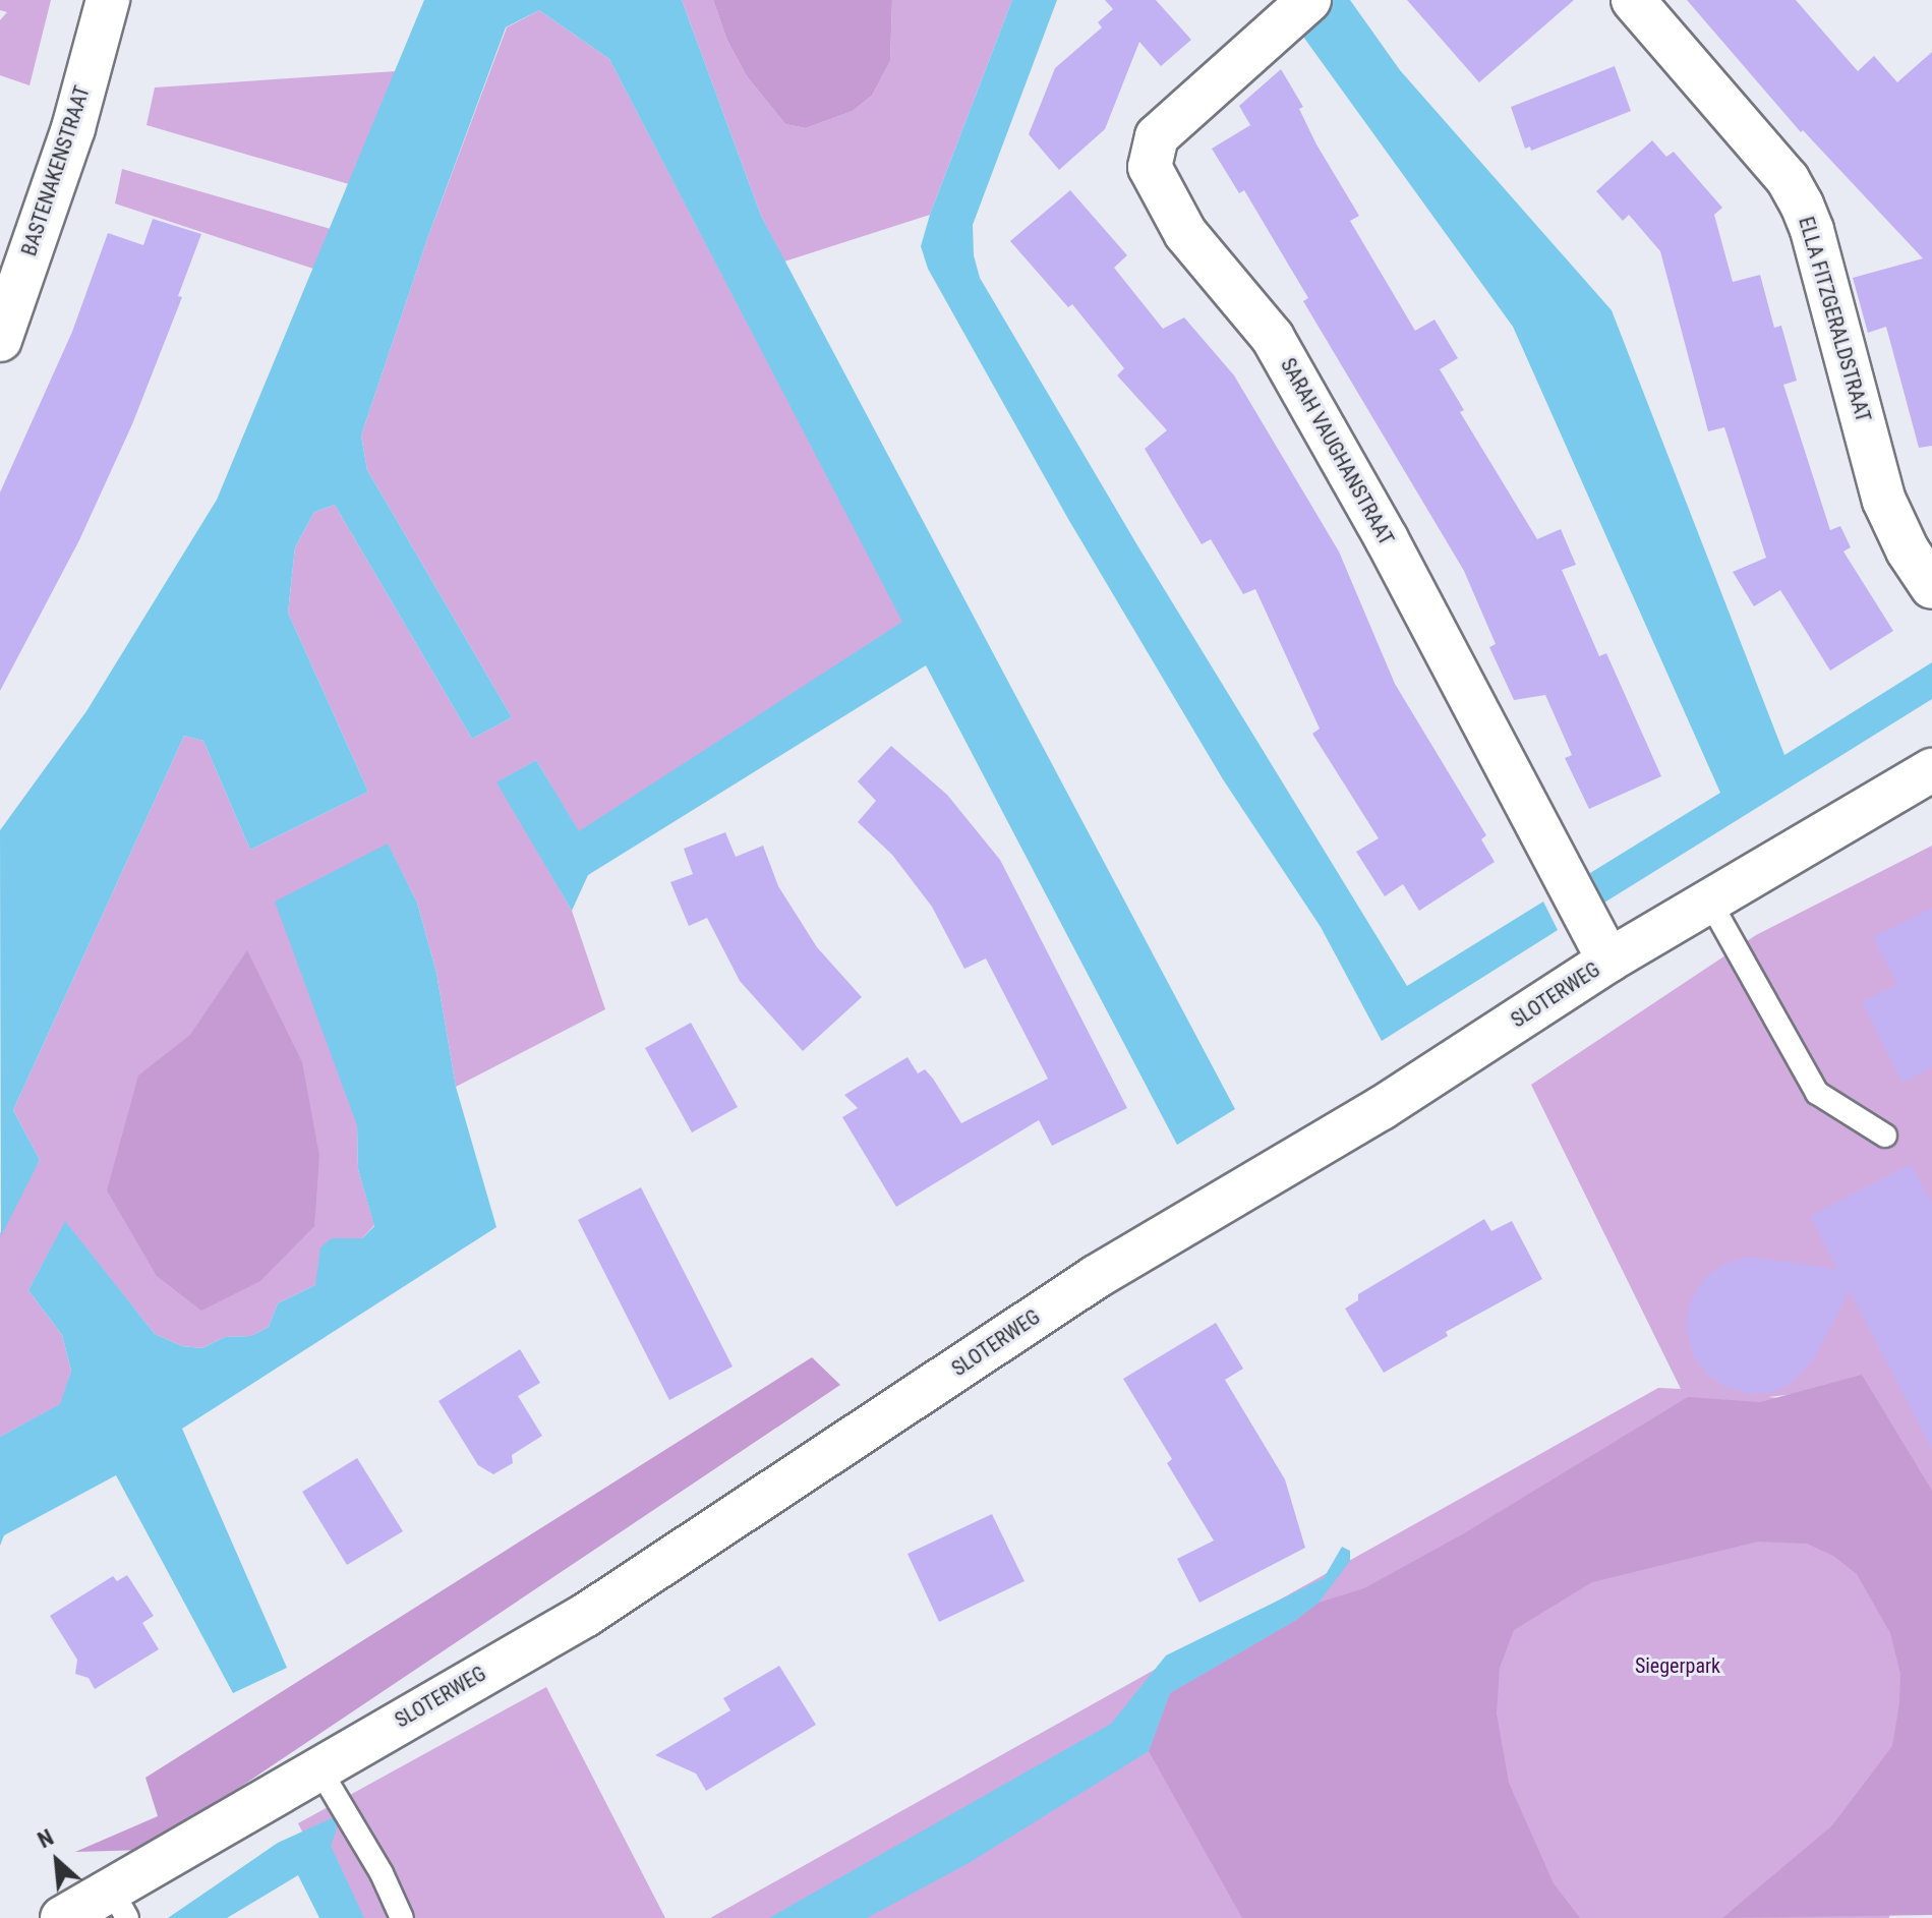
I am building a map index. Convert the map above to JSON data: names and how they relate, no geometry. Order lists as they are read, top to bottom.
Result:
{
  "streets": {
    "street": [
      "BASTENAKENSTRAAT",
      "ELLA FITZGERALDSTRAAT",
      "SARAH VAUGHANSTRAAT",
      "SLOTERWEG"
    ]
  },
  "crossings": [
    ["SARAH VAUGHANSTRAAT", "SLOTERWEG"]
  ],
  "parks": ["Siegerpark"],
  "north": "top left"
}
